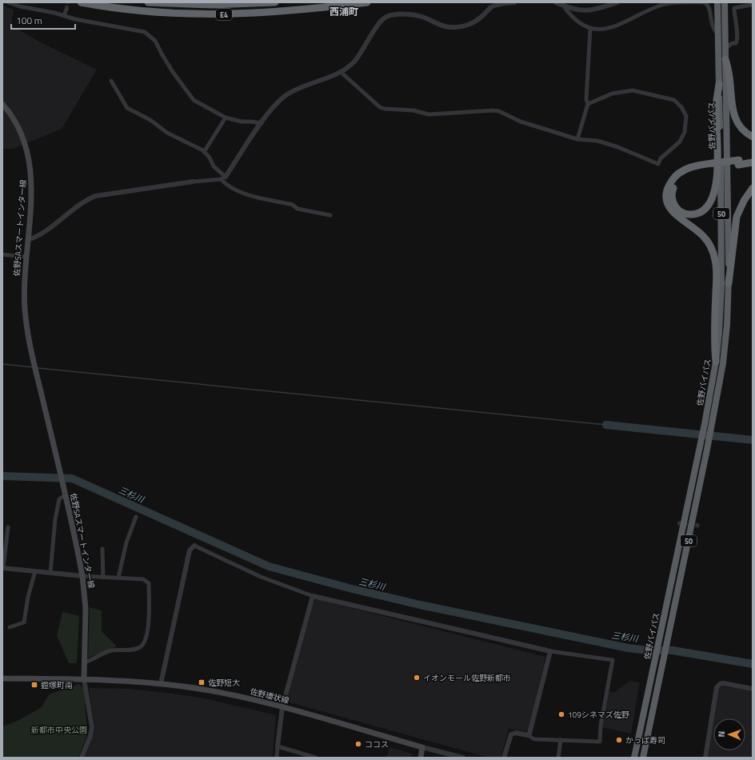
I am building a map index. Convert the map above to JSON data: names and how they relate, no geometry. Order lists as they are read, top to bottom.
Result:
{
  "streets": {
    "highway": ["E4", "佐野バイパス", "50"],
    "main road": ["佐野SAスマートインター線", "佐野環状線"]
  },
  "crossings": [
    ["佐野SAスマートインター線", "佐野環状線"]
  ],
  "districts": ["西浦町"],
  "water": ["三杉川"],
  "parks": ["新都市中央公園"],
  "places": {
    "other": [
      "イオンモール佐野新都市",
      "109シネマズ佐野",
      "かっぱ寿司",
      "ココス"
    ],
    "transit": ["佐野短大", "鐙塚町南"]
  },
  "scale_bar": "100 m",
  "north": "left"
}
